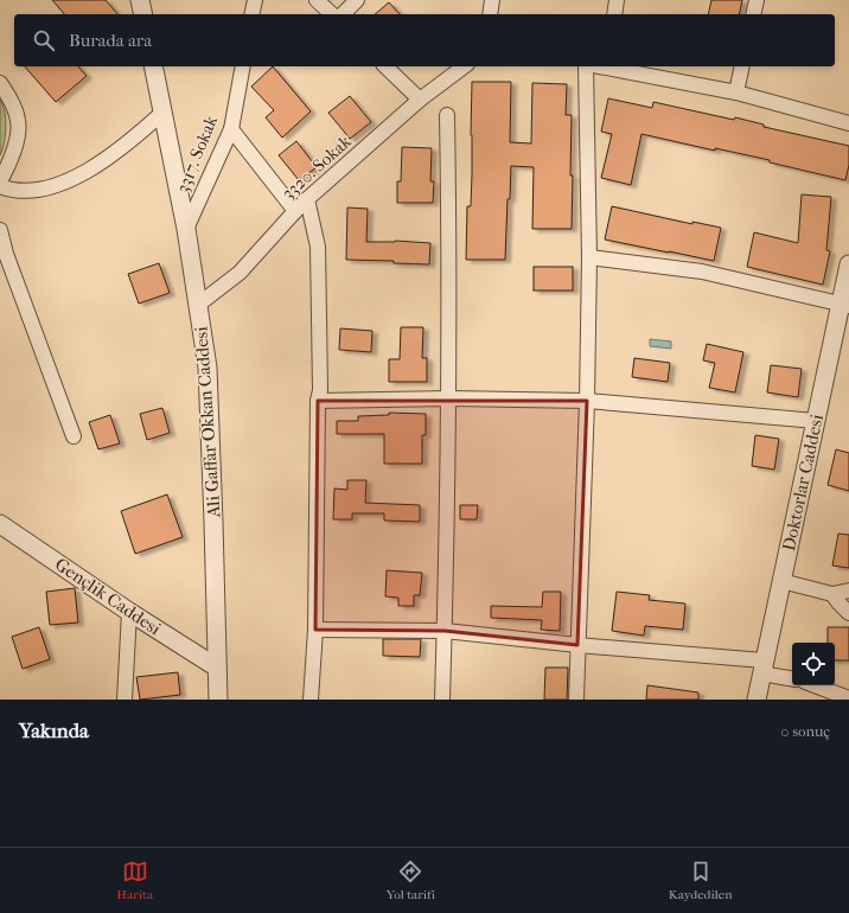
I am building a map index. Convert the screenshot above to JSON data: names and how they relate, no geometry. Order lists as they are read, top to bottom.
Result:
{
  "streets": {
    "street": [
      "3317. Sokak",
      "3320. Sokak",
      "Ali Gaffar Okkan Caddesi",
      "Doktorlar Caddesi",
      "Gençlik Caddesi"
    ]
  },
  "crossings": [
    ["3317. Sokak", "Ali Gaffar Okkan Caddesi"],
    ["3320. Sokak", "Ali Gaffar Okkan Caddesi"],
    ["Ali Gaffar Okkan Caddesi", "Gençlik Caddesi"]
  ],
  "page": {
    "search": "Burada ara",
    "heading": ["Yakında", "0 sonuç"],
    "nav": ["Harita", "Yol tarifi", "Kaydedilen"]
  }
}
